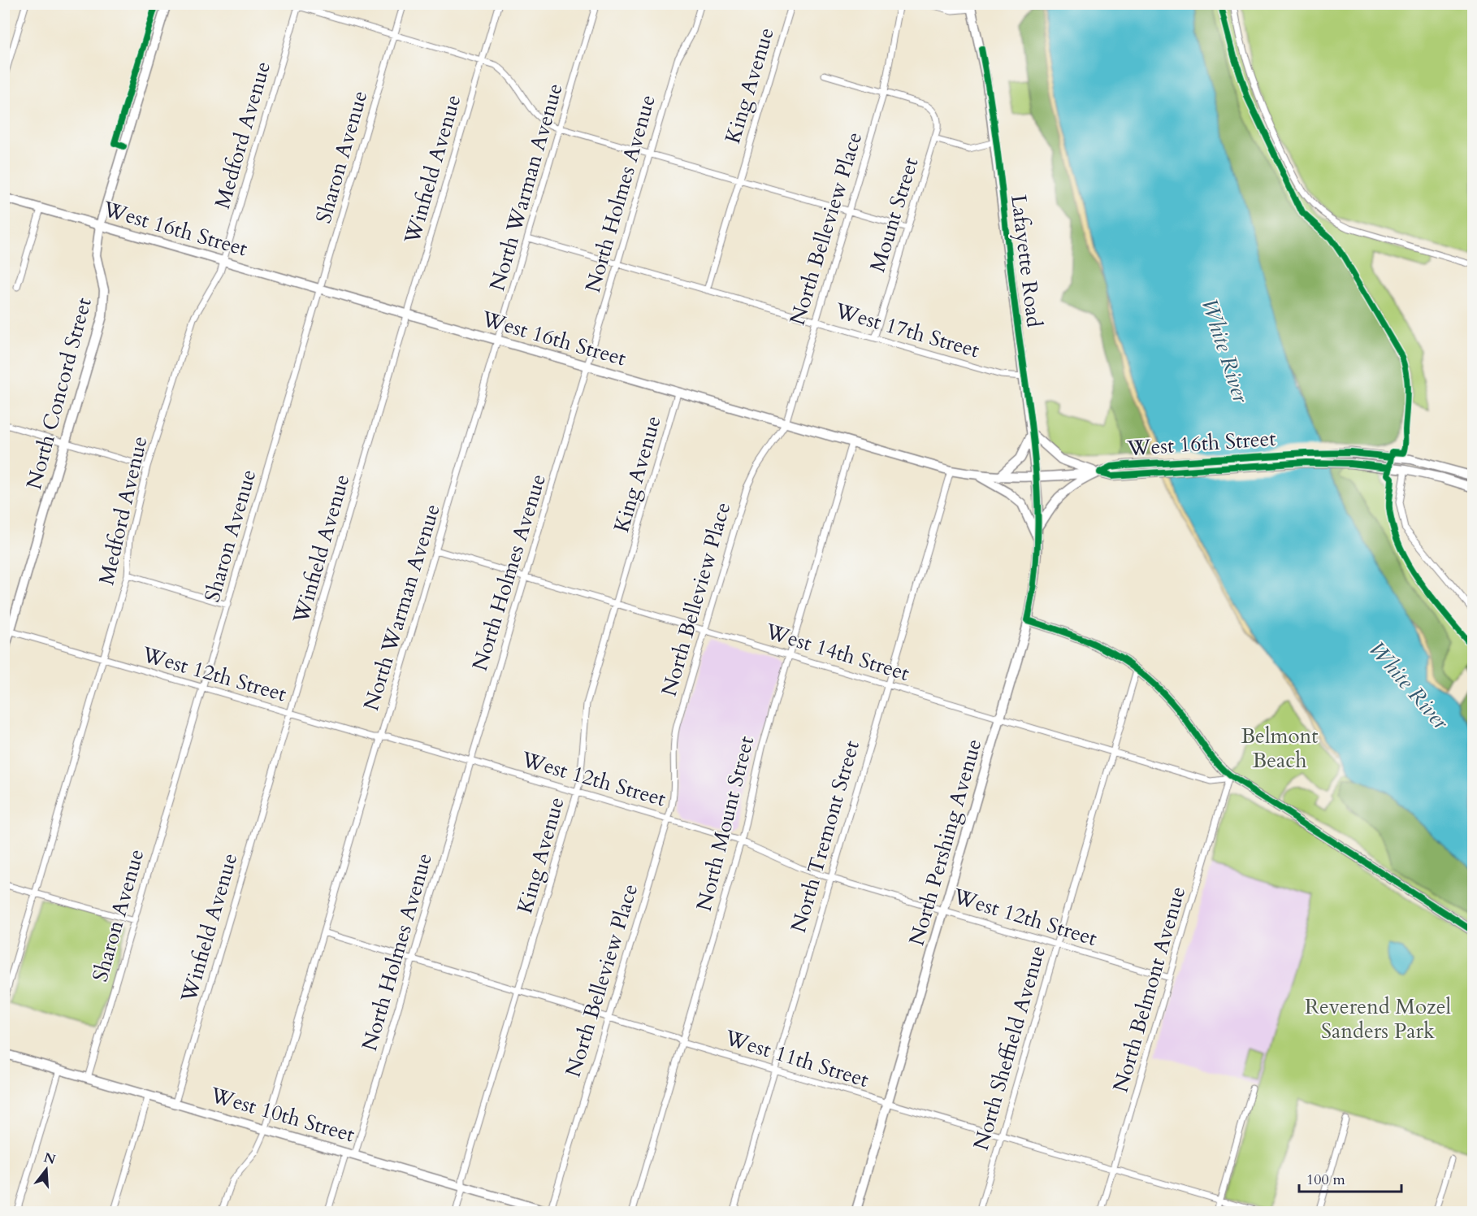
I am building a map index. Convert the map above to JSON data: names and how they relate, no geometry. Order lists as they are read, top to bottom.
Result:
{
  "streets": {
    "main road": [
      "West 16th Street",
      "Lafayette Road",
      "North Concord Street",
      "North Pershing Avenue",
      "West 10th Street"
    ],
    "street": [
      "King Avenue",
      "Medford Avenue",
      "Sharon Avenue",
      "Winfield Avenue",
      "North Warman Avenue",
      "North Holmes Avenue",
      "Mount Street",
      "North Belleview Place",
      "West 17th Street",
      "West 14th Street",
      "West 12th Street",
      "North Mount Street",
      "North Tremont Street",
      "North Belmont Avenue",
      "North Sheffield Avenue",
      "West 11th Street"
    ]
  },
  "crossings": [
    ["King Avenue", "West 16th Street"],
    ["King Avenue", "West 17th Street"],
    ["King Avenue", "West 14th Street"],
    ["King Avenue", "West 12th Street"],
    ["King Avenue", "West 11th Street"],
    ["King Avenue", "West 10th Street"],
    ["Medford Avenue", "West 16th Street"],
    ["Medford Avenue", "West 12th Street"],
    ["Sharon Avenue", "West 16th Street"],
    ["Sharon Avenue", "West 12th Street"],
    ["Sharon Avenue", "West 10th Street"],
    ["Winfield Avenue", "West 16th Street"],
    ["Winfield Avenue", "West 12th Street"],
    ["Winfield Avenue", "West 10th Street"],
    ["North Warman Avenue", "West 16th Street"],
    ["North Warman Avenue", "West 17th Street"],
    ["North Warman Avenue", "West 14th Street"],
    ["North Warman Avenue", "West 12th Street"],
    ["North Warman Avenue", "West 11th Street"],
    ["North Warman Avenue", "West 10th Street"],
    ["North Holmes Avenue", "West 16th Street"],
    ["North Holmes Avenue", "West 17th Street"],
    ["North Holmes Avenue", "West 14th Street"],
    ["North Holmes Avenue", "West 12th Street"],
    ["North Holmes Avenue", "West 11th Street"],
    ["North Holmes Avenue", "West 10th Street"],
    ["Mount Street", "North Belleview Place"],
    ["Mount Street", "West 17th Street"],
    ["West 16th Street", "North Belleview Place"],
    ["West 16th Street", "Lafayette Road"],
    ["West 16th Street", "North Concord Street"],
    ["West 16th Street", "North Mount Street"],
    ["West 16th Street", "North Tremont Street"],
    ["West 16th Street", "North Pershing Avenue"],
    ["North Belleview Place", "West 17th Street"],
    ["North Belleview Place", "West 14th Street"],
    ["North Belleview Place", "West 12th Street"],
    ["North Belleview Place", "West 11th Street"],
    ["North Belleview Place", "West 10th Street"],
    ["Lafayette Road", "West 17th Street"],
    ["Lafayette Road", "North Pershing Avenue"],
    ["North Concord Street", "West 12th Street"],
    ["West 14th Street", "North Mount Street"],
    ["West 14th Street", "North Tremont Street"],
    ["West 14th Street", "North Pershing Avenue"],
    ["West 14th Street", "North Belmont Avenue"],
    ["West 14th Street", "North Sheffield Avenue"],
    ["West 12th Street", "North Mount Street"],
    ["West 12th Street", "North Tremont Street"],
    ["West 12th Street", "North Pershing Avenue"],
    ["West 12th Street", "North Belmont Avenue"],
    ["West 12th Street", "North Sheffield Avenue"],
    ["North Mount Street", "West 11th Street"],
    ["North Tremont Street", "West 11th Street"],
    ["North Pershing Avenue", "West 11th Street"],
    ["North Belmont Avenue", "West 11th Street"],
    ["North Sheffield Avenue", "West 11th Street"]
  ],
  "water": ["White River"],
  "parks": ["Belmont Beach", "Reverend Mozel Sanders Park"],
  "scale_bar": "100 m",
  "north": "top"
}
